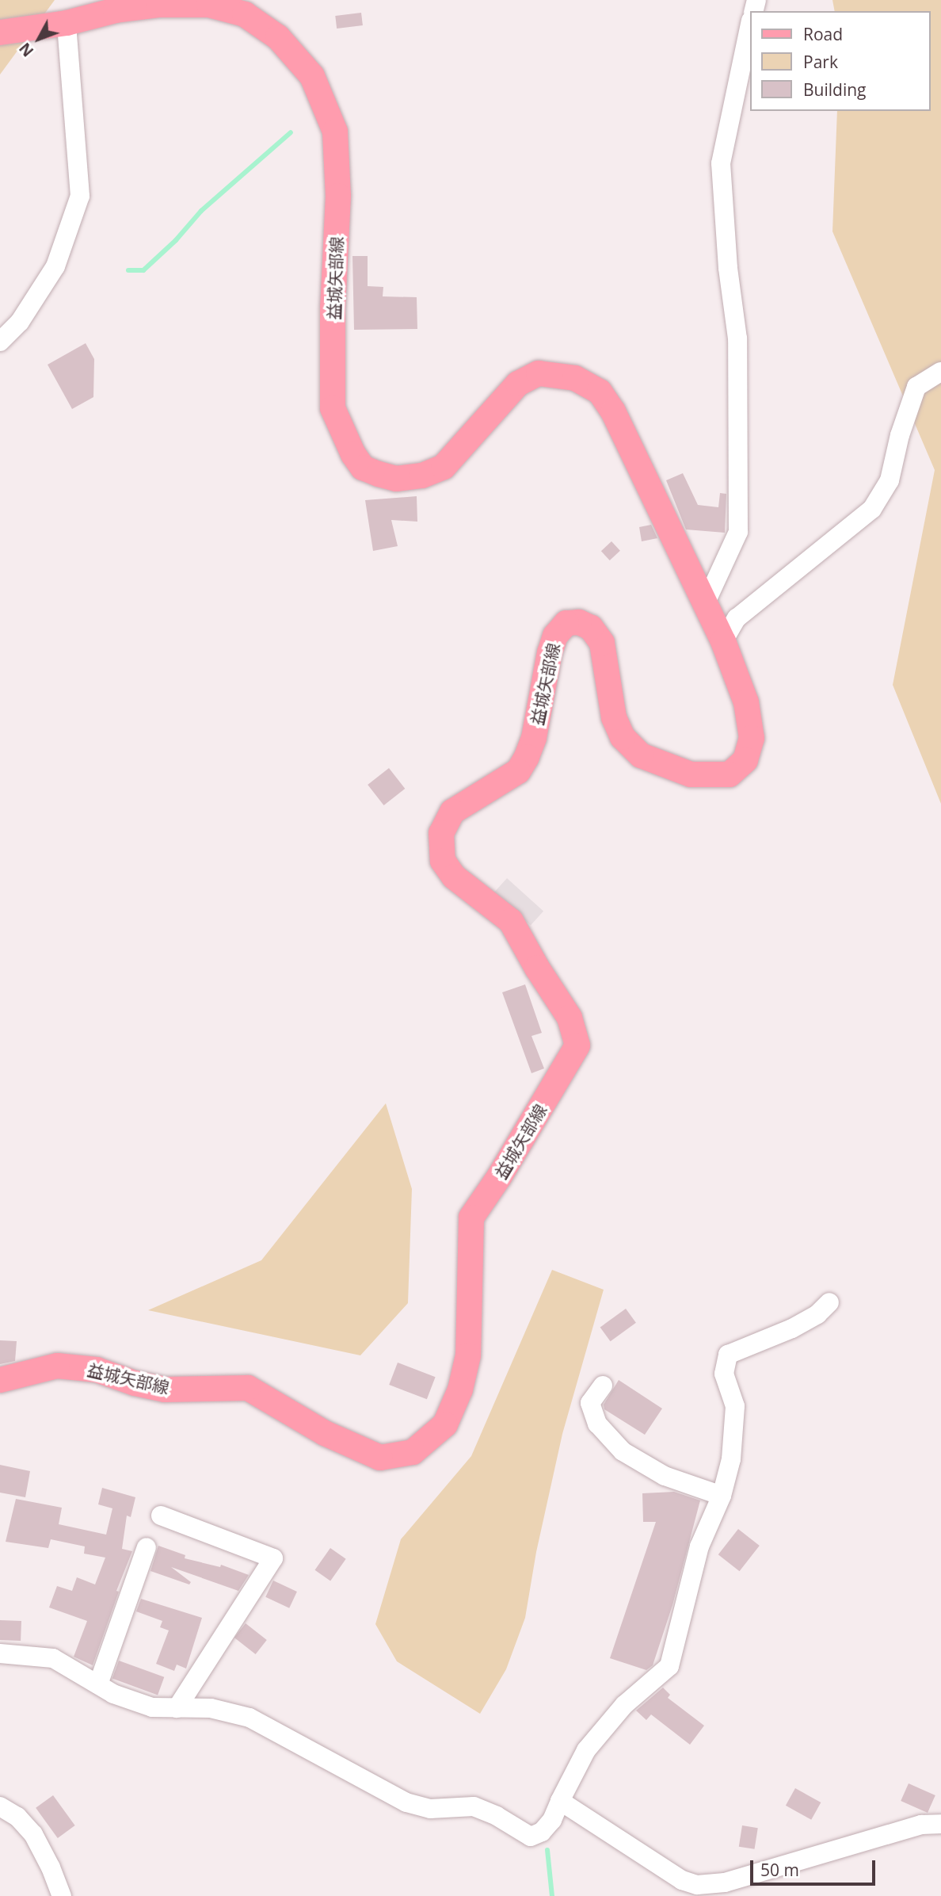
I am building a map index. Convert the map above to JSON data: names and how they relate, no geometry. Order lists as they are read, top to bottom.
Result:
{
  "streets": {
    "main road": ["益城矢部線"]
  },
  "legend": ["Road", "Park", "Building"],
  "scale_bar": "50 m",
  "north": "bottom left"
}
